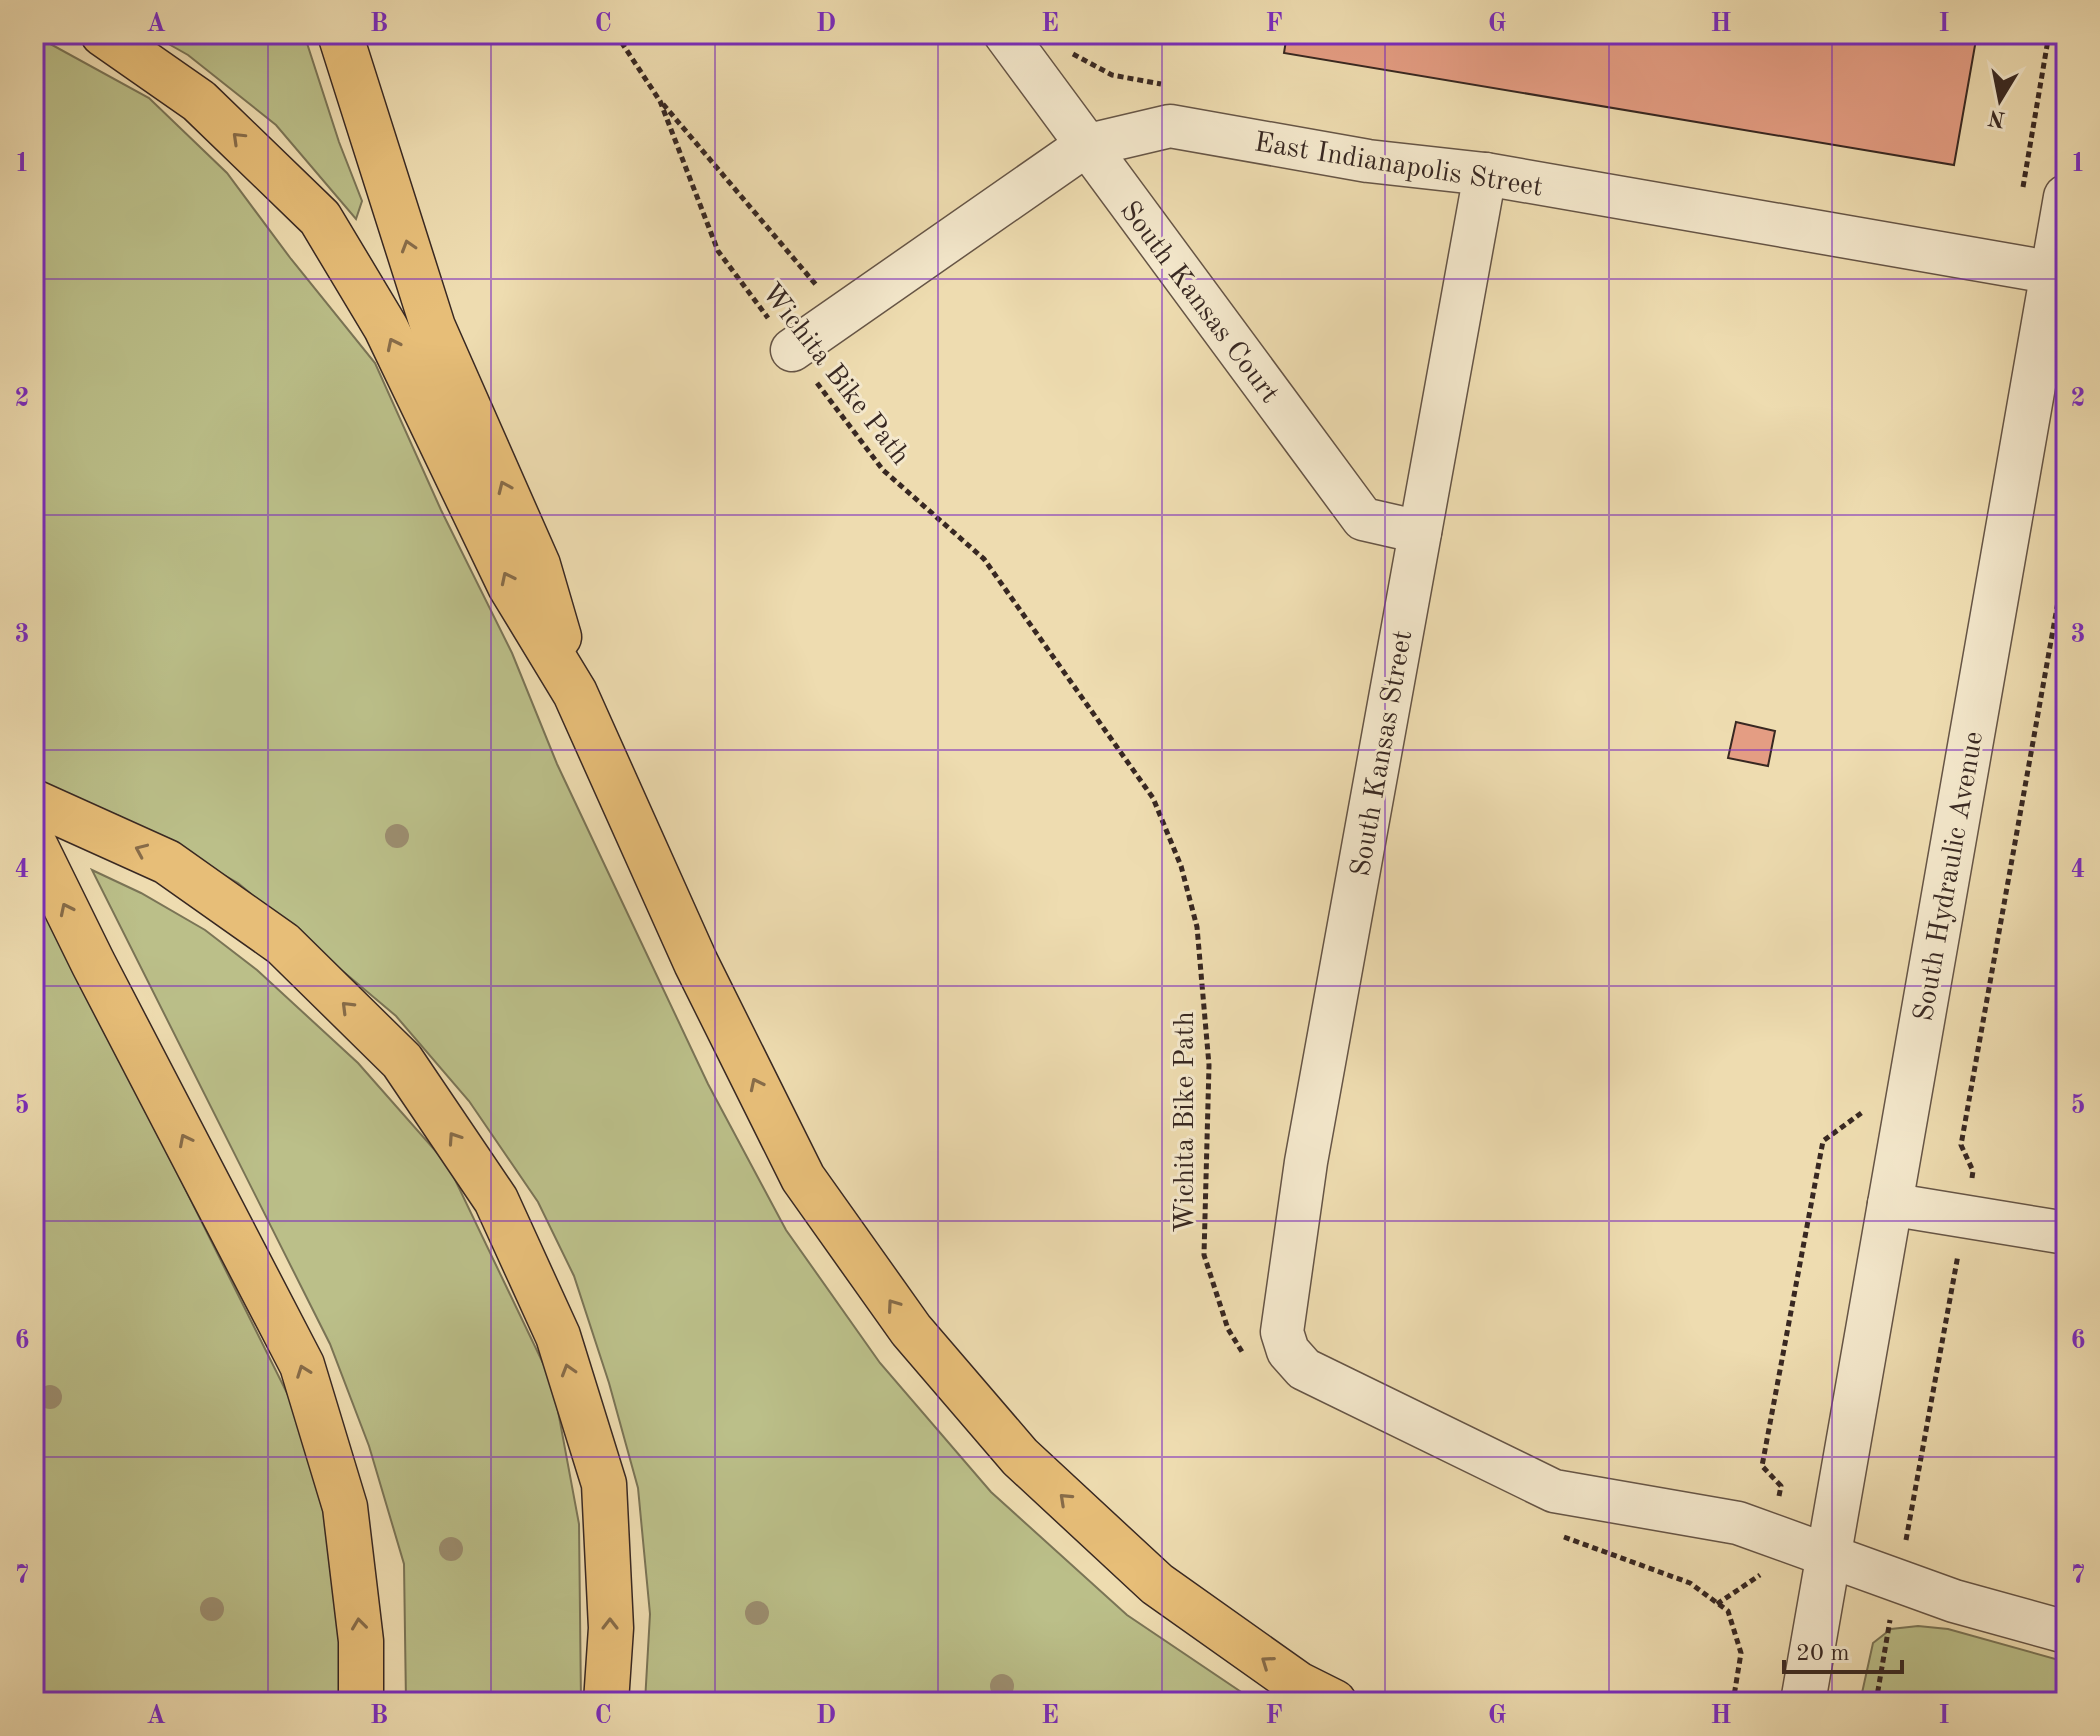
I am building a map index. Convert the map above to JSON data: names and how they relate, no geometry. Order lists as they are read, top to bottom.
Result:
{
  "streets": {
    "street": [
      "East Indianapolis Street",
      "South Kansas Court",
      "South Kansas Street",
      "South Hydraulic Avenue"
    ],
    "path": ["Wichita Bike Path"]
  },
  "crossings": [
    ["East Indianapolis Street", "South Kansas Court"],
    ["East Indianapolis Street", "Wichita Bike Path"],
    ["East Indianapolis Street", "South Kansas Street"],
    ["East Indianapolis Street", "South Hydraulic Avenue"],
    ["South Kansas Court", "South Kansas Street"]
  ],
  "scale_bar": "20 m",
  "north": "bottom",
  "grid": {
    "columns": [
      "A",
      "B",
      "C",
      "D",
      "E",
      "F",
      "G",
      "H",
      "I"
    ],
    "rows": [
      "1",
      "2",
      "3",
      "4",
      "5",
      "6",
      "7"
    ]
  }
}
